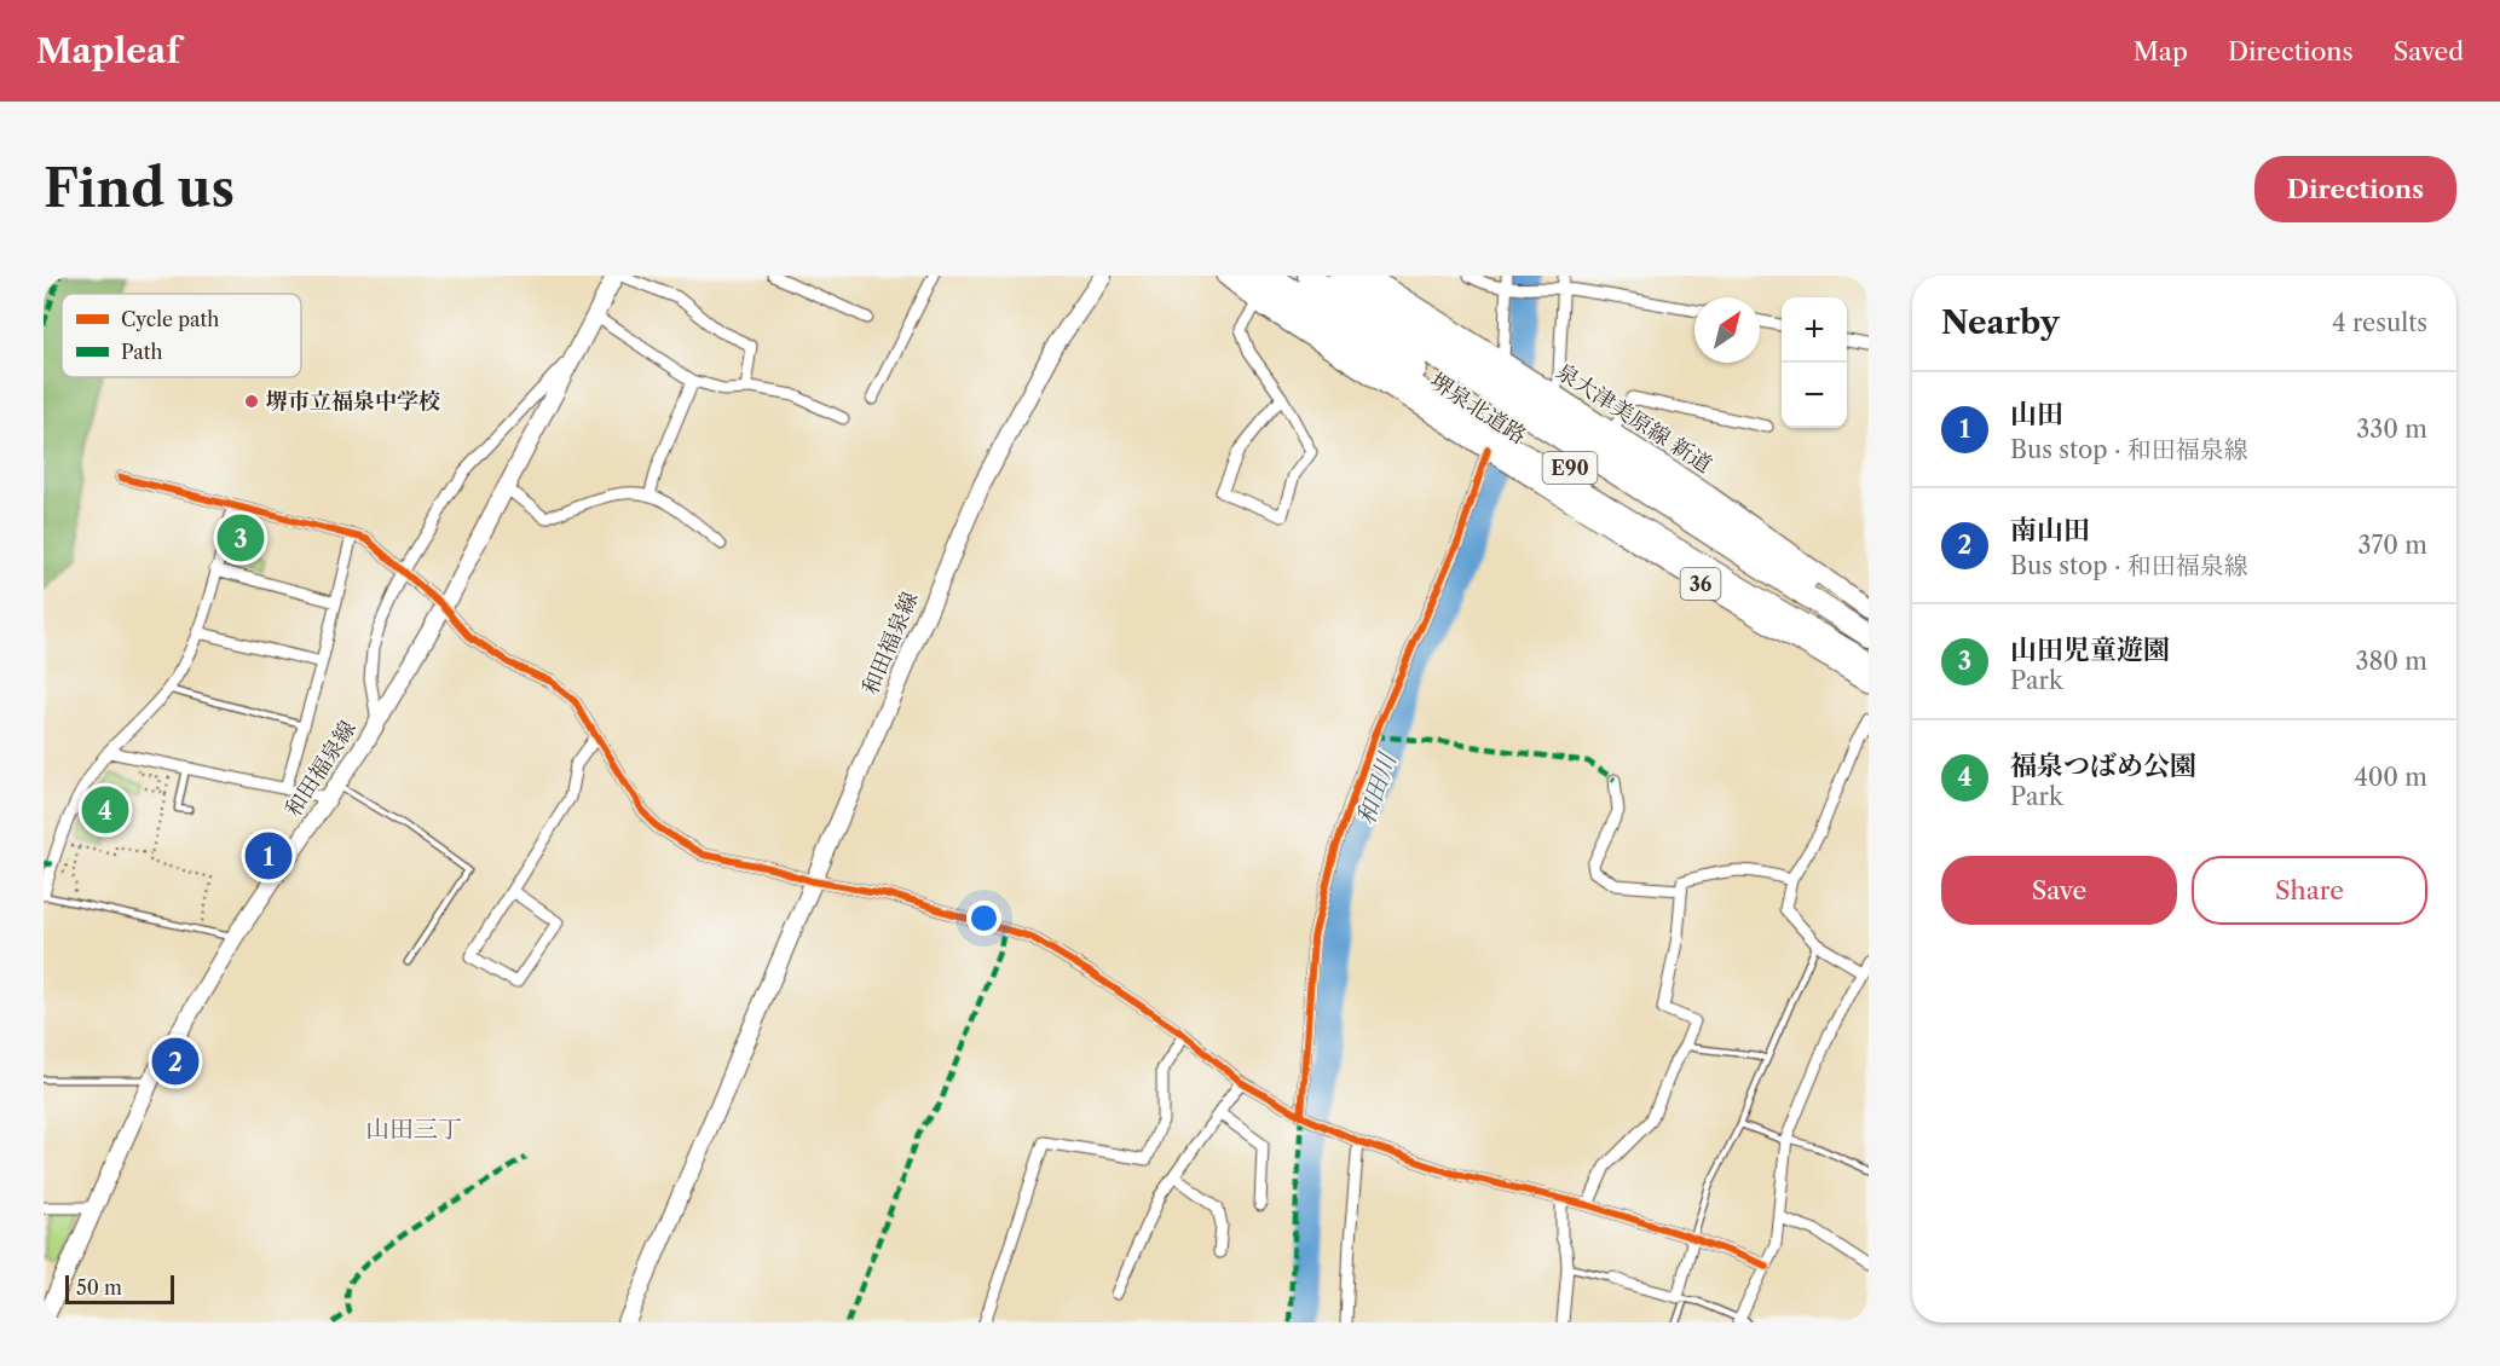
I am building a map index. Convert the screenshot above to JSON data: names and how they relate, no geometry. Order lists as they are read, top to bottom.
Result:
{
  "streets": {
    "highway": ["堺泉北道路", "E90"],
    "main road": ["泉大津美原線 新道", "36", "和田福泉線"]
  },
  "crossings": [
    ["堺泉北道路", "36"]
  ],
  "districts": ["山田三丁"],
  "water": ["和田川"],
  "places": ["堺市立福泉中学校"],
  "legend": ["Cycle path", "Path"],
  "scale_bar": "50 m",
  "north": "top right",
  "page": {
    "header": "Mapleaf",
    "nav": ["Map", "Directions", "Saved"],
    "buttons": [
      "Directions",
      ["Save", "Share"]
    ],
    "title": "Find us",
    "heading": ["Nearby", "4 results"],
    "map_buttons": ["+", "−"],
    "list": [
      {
        "mark": "1",
        "name": "山田",
        "note": "Bus stop · 和田福泉線",
        "value": "330 m"
      },
      {
        "mark": "2",
        "name": "南山田",
        "note": "Bus stop · 和田福泉線",
        "value": "370 m"
      },
      {
        "mark": "3",
        "name": "山田児童遊園",
        "note": "Park",
        "value": "380 m"
      },
      {
        "mark": "4",
        "name": "福泉つばめ公園",
        "note": "Park",
        "value": "400 m"
      }
    ],
    "pins": [
      "3",
      "4",
      "1",
      "2"
    ],
    "scale": "50 m"
  }
}
